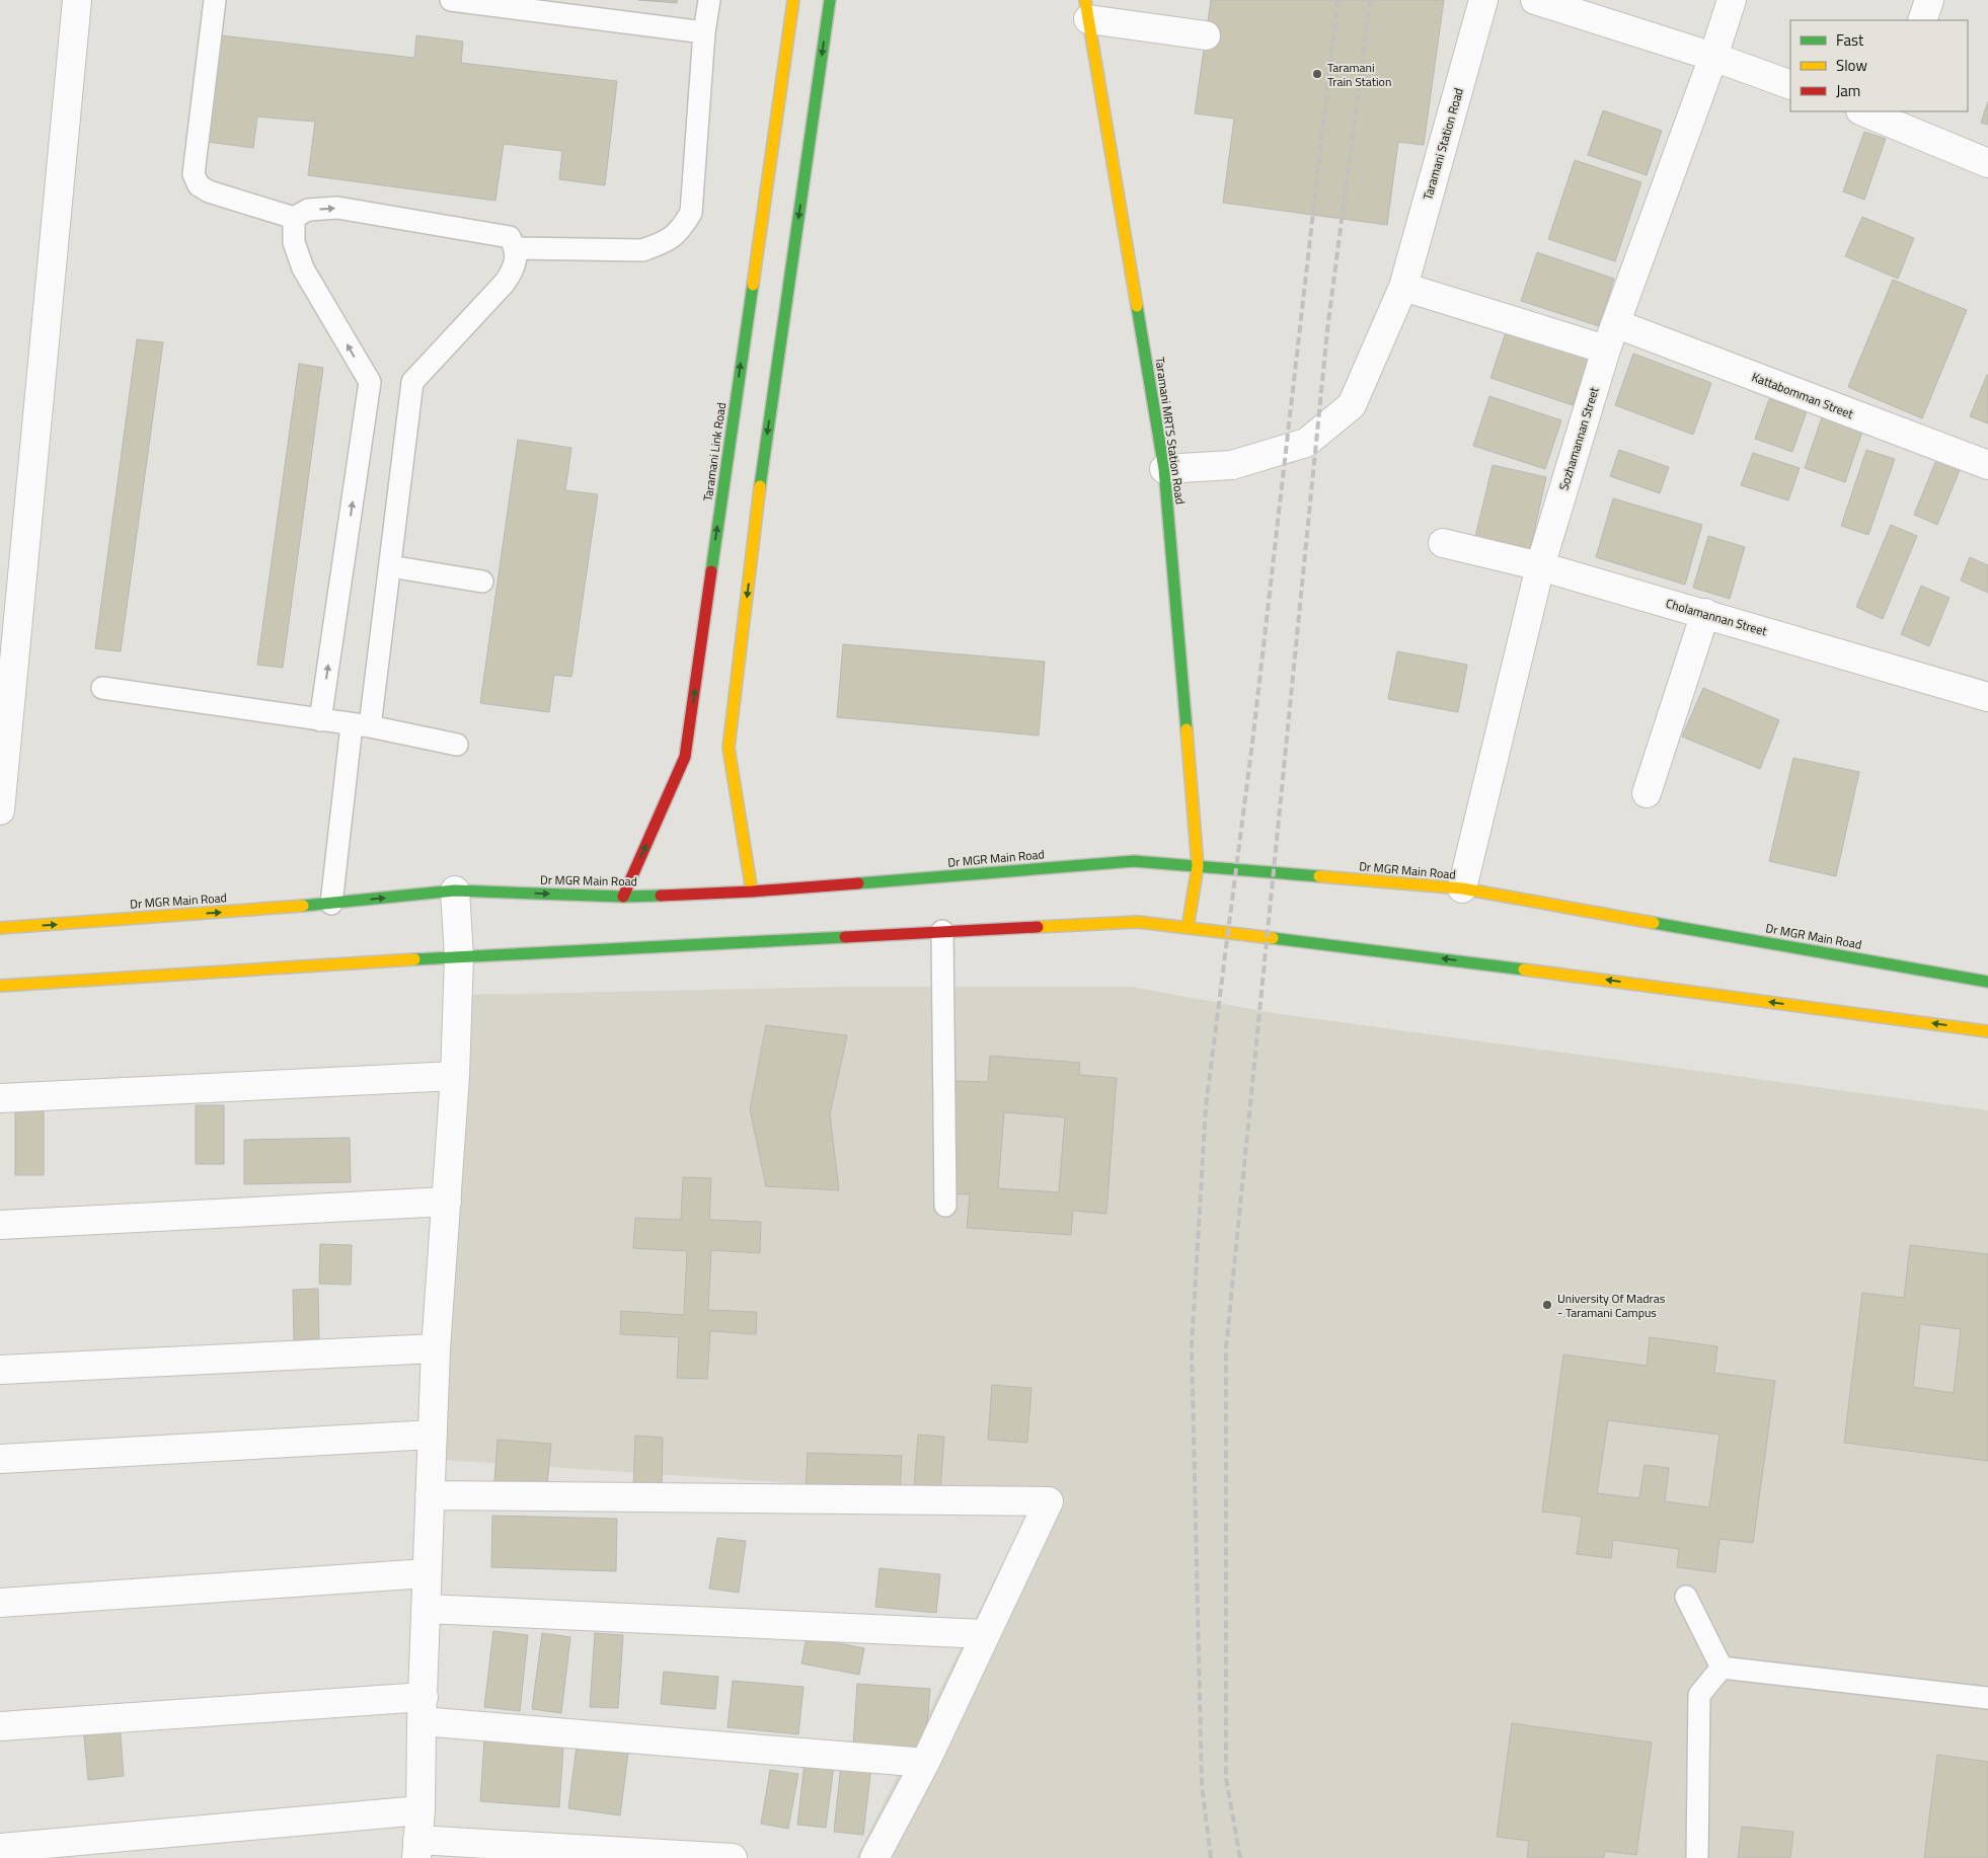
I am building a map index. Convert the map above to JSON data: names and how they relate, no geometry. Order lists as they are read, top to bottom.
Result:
{
  "streets": {
    "main road": ["Taramani MRTS Station Road", "Taramani Link Road", "Dr MGR Main Road"],
    "street": [
      "Taramani Station Road",
      "Kattabomman Street",
      "Sozhamannan Street",
      "Cholamannan Street"
    ]
  },
  "crossings": [
    ["Taramani Station Road", "Kattabomman Street"],
    ["Taramani Station Road", "Taramani MRTS Station Road"],
    ["Kattabomman Street", "Sozhamannan Street"],
    ["Taramani MRTS Station Road", "Dr MGR Main Road"],
    ["Sozhamannan Street", "Cholamannan Street"],
    ["Sozhamannan Street", "Dr MGR Main Road"],
    ["Taramani Link Road", "Dr MGR Main Road"]
  ],
  "places": ["Taramani Train Station", "University Of Madras - Taramani Campus"],
  "legend": ["Fast", "Slow", "Jam"]
}
